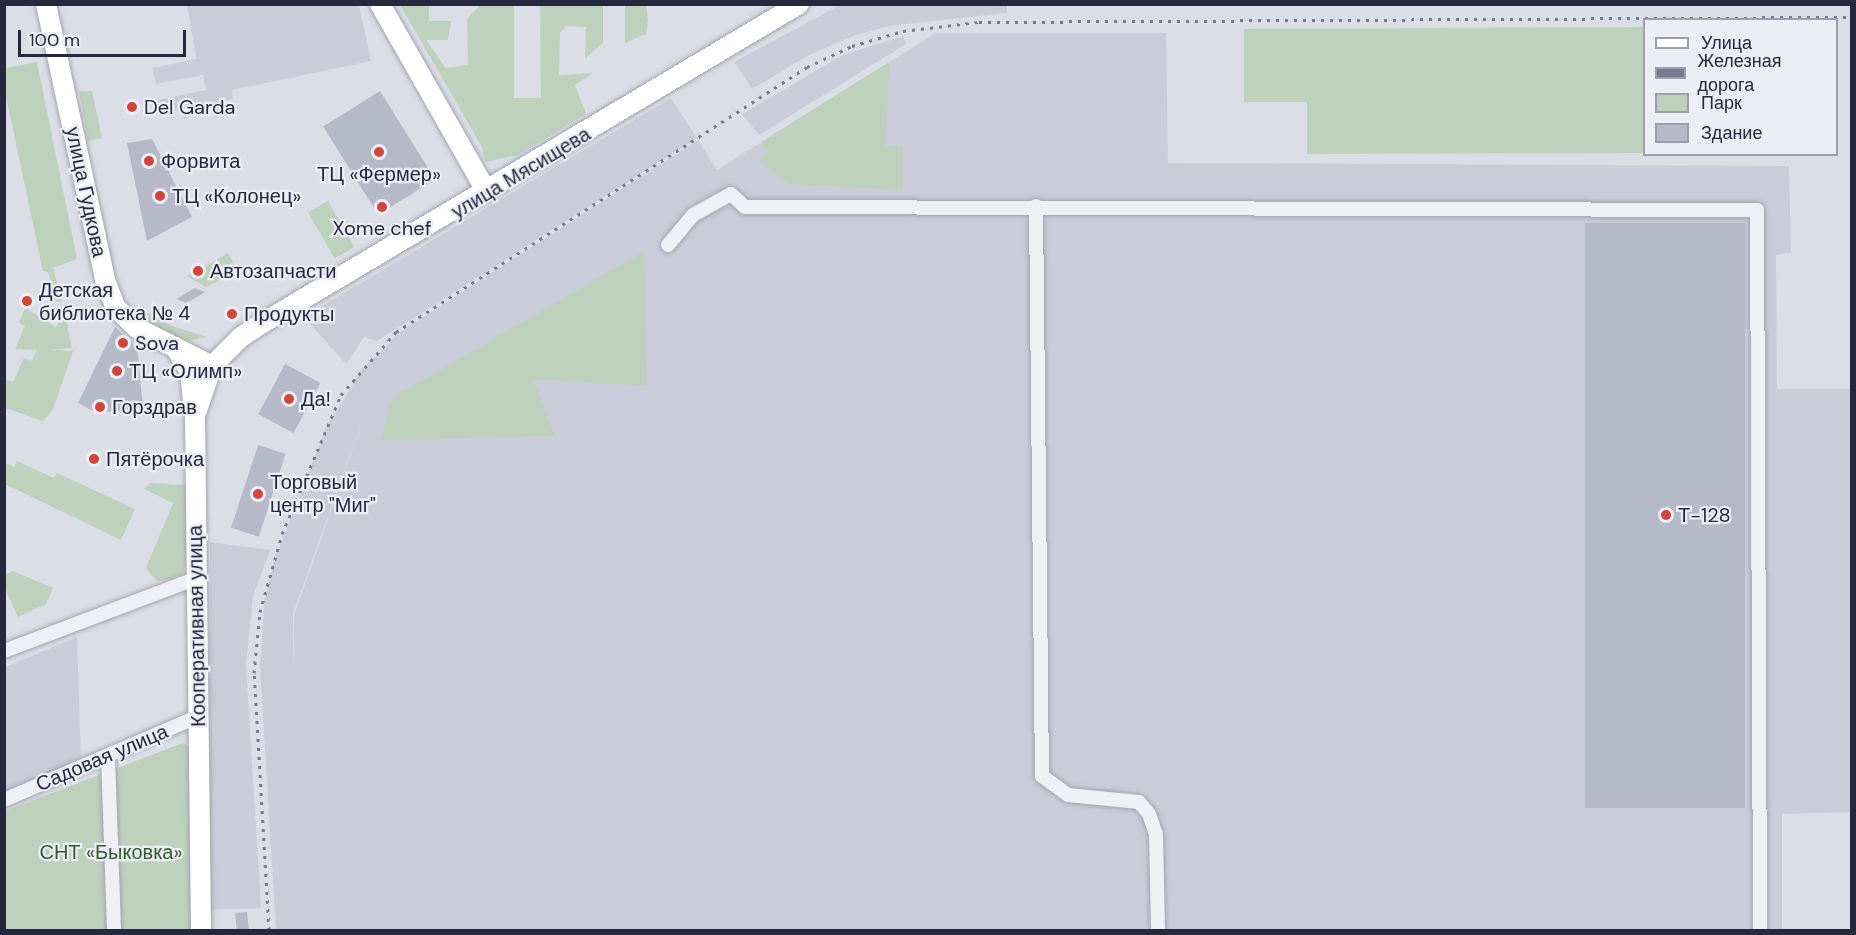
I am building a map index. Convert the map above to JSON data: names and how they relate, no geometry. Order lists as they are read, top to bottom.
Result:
{
  "streets": {
    "main road": ["улица Мясищева", "улица Гудкова", "Кооперативная улица"],
    "street": ["Садовая улица"]
  },
  "crossings": [
    ["улица Мясищева", "улица Гудкова"],
    ["улица Мясищева", "Кооперативная улица"],
    ["улица Гудкова", "Кооперативная улица"],
    ["Кооперативная улица", "Садовая улица"]
  ],
  "parks": ["СНТ «Быковка»"],
  "places": [
    "Del Garda",
    "ТЦ «Фермер»",
    "Форвита",
    "ТЦ «Колонец»",
    "Xome chef",
    "Автозапчасти",
    "Детская библиотека № 4",
    "Продукты",
    "Sova",
    "ТЦ «Олимп»",
    "Да!",
    "Горздрав",
    "Пятёрочка",
    "Торговый центр \"Миг\"",
    "Т-128"
  ],
  "legend": [
    "Улица",
    "Железная дорога",
    "Парк",
    "Здание"
  ],
  "scale_bar": "100 m"
}
